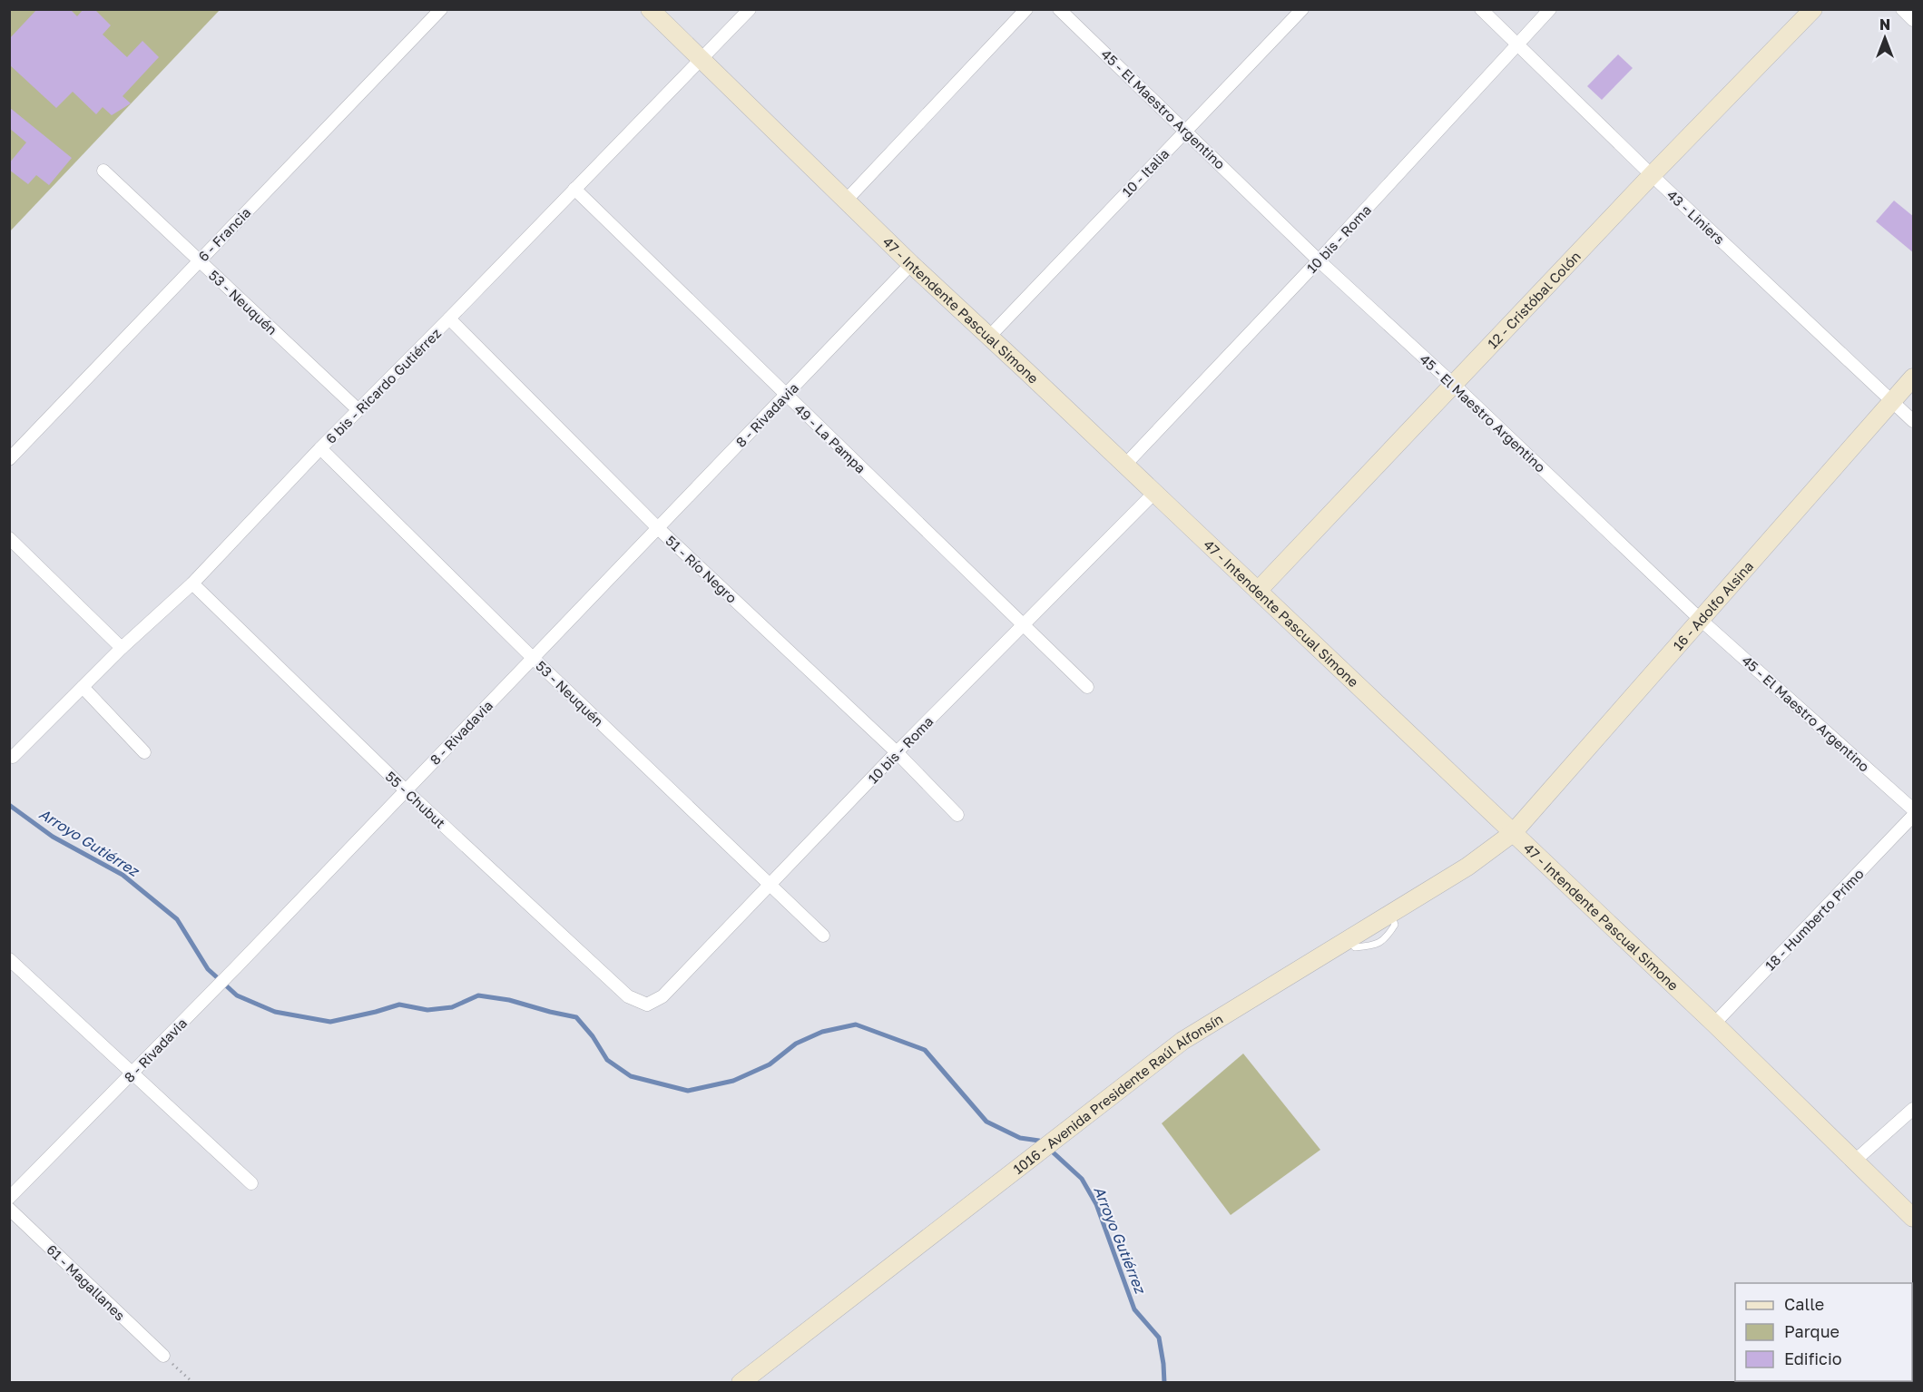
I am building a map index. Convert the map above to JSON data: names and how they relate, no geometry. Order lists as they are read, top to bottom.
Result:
{
  "streets": {
    "street": [
      "45 - El Maestro Argentino",
      "10 - Italia",
      "43 - Liniers",
      "6 - Francia",
      "10 bis - Roma",
      "12 - Cristóbal Colón",
      "53 - Neuquén",
      "47 - Intendente Pascual Simone",
      "6 bis - Ricardo Gutiérrez",
      "8 - Rivadavia",
      "49 - La Pampa",
      "51 - Río Negro",
      "16 - Adolfo Alsina",
      "55 - Chubut",
      "18 - Humberto Primo",
      "1016 - Avenida Presidente Raúl Alfonsín",
      "61 - Magallanes"
    ]
  },
  "crossings": [
    ["45 - El Maestro Argentino", "10 - Italia"],
    ["45 - El Maestro Argentino", "10 bis - Roma"],
    ["45 - El Maestro Argentino", "12 - Cristóbal Colón"],
    ["45 - El Maestro Argentino", "16 - Adolfo Alsina"],
    ["10 - Italia", "47 - Intendente Pascual Simone"],
    ["43 - Liniers", "10 bis - Roma"],
    ["43 - Liniers", "12 - Cristóbal Colón"],
    ["43 - Liniers", "16 - Adolfo Alsina"],
    ["6 - Francia", "53 - Neuquén"],
    ["10 bis - Roma", "53 - Neuquén"],
    ["10 bis - Roma", "47 - Intendente Pascual Simone"],
    ["10 bis - Roma", "49 - La Pampa"],
    ["10 bis - Roma", "51 - Río Negro"],
    ["10 bis - Roma", "55 - Chubut"],
    ["12 - Cristóbal Colón", "47 - Intendente Pascual Simone"],
    ["53 - Neuquén", "6 bis - Ricardo Gutiérrez"],
    ["53 - Neuquén", "8 - Rivadavia"],
    ["47 - Intendente Pascual Simone", "6 bis - Ricardo Gutiérrez"],
    ["47 - Intendente Pascual Simone", "8 - Rivadavia"],
    ["47 - Intendente Pascual Simone", "16 - Adolfo Alsina"],
    ["47 - Intendente Pascual Simone", "18 - Humberto Primo"],
    ["47 - Intendente Pascual Simone", "1016 - Avenida Presidente Raúl Alfonsín"],
    ["6 bis - Ricardo Gutiérrez", "49 - La Pampa"],
    ["6 bis - Ricardo Gutiérrez", "51 - Río Negro"],
    ["6 bis - Ricardo Gutiérrez", "55 - Chubut"],
    ["8 - Rivadavia", "49 - La Pampa"],
    ["8 - Rivadavia", "51 - Río Negro"],
    ["8 - Rivadavia", "55 - Chubut"],
    ["16 - Adolfo Alsina", "1016 - Avenida Presidente Raúl Alfonsín"]
  ],
  "water": ["Arroyo Gutiérrez"],
  "legend": ["Calle", "Parque", "Edificio"],
  "north": "top"
}
